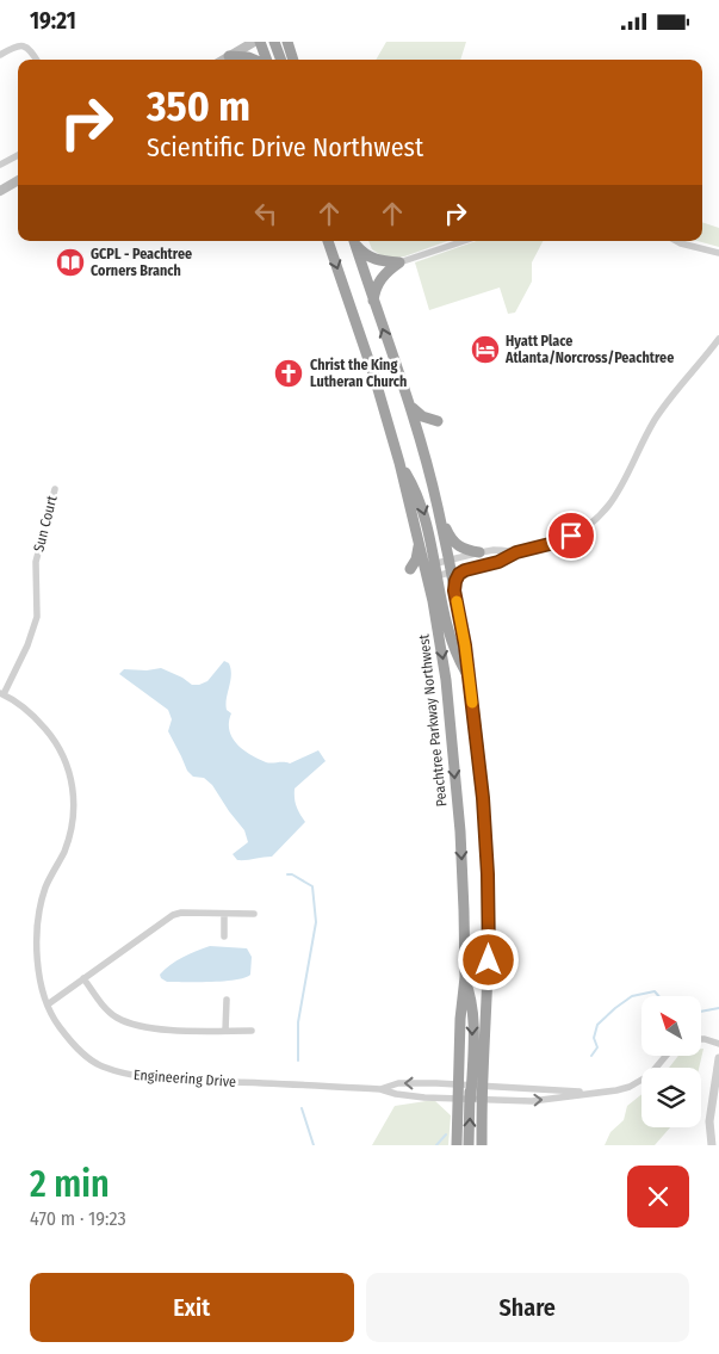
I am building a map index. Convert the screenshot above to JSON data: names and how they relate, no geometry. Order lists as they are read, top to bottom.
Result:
{
  "streets": {
    "highway": ["Peachtree Parkway Northwest"],
    "street": ["Sun Court", "Engineering Drive"]
  },
  "crossings": [
    ["Sun Court", "Engineering Drive"],
    ["Peachtree Parkway Northwest", "Engineering Drive"]
  ],
  "places": {
    "library": ["GCPL - Peachtree Corners Branch"],
    "hotel": ["Hyatt Place Atlanta/Norcross/Peachtree"],
    "church": ["Christ the King Lutheran Church"]
  },
  "north": "top left",
  "page": {
    "status": "19:21",
    "turn": ["350 m", "Scientific Drive Northwest"],
    "heading": ["2 min", "470 m · 19:23"],
    "buttons": ["Exit", "Share"]
  }
}
